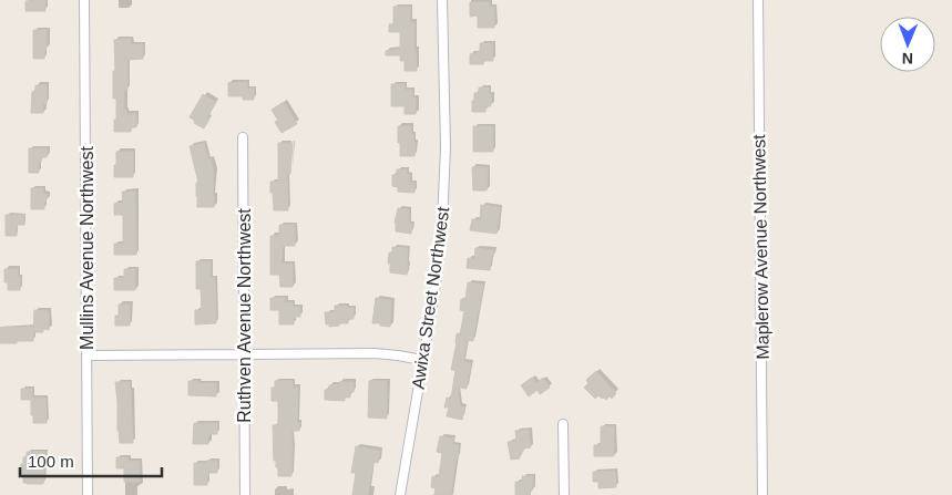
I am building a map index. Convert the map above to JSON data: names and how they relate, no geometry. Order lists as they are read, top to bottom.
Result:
{
  "streets": {
    "street": [
      "Maplerow Avenue Northwest",
      "Mullins Avenue Northwest",
      "Awixa Street Northwest",
      "Ruthven Avenue Northwest"
    ]
  },
  "scale_bar": "100 m",
  "north": "bottom"
}
